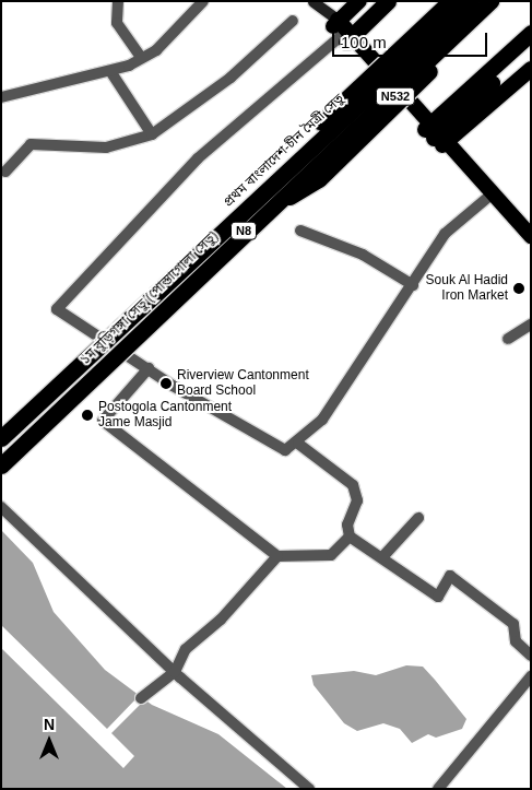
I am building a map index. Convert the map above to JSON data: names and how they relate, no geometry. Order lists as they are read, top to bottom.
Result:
{
  "streets": {
    "highway": [
      "N532",
      "প্রথম বাংলাদেশ-চীন মৈত্রী সেতু",
      "N8",
      "১ম বুড়িগঙ্গা সেতু (পোস্তাগোলা সেতু)"
    ]
  },
  "crossings": [
    ["প্রথম বাংলাদেশ-চীন মৈত্রী সেতু", "১ম বুড়িগঙ্গা সেতু (পোস্তাগোলা সেতু)"]
  ],
  "places": ["Souk Al Hadid Iron Market", "Riverview Cantonment Board School", "Postogola Cantonment Jame Masjid"],
  "scale_bar": "100 m",
  "north": "top"
}
